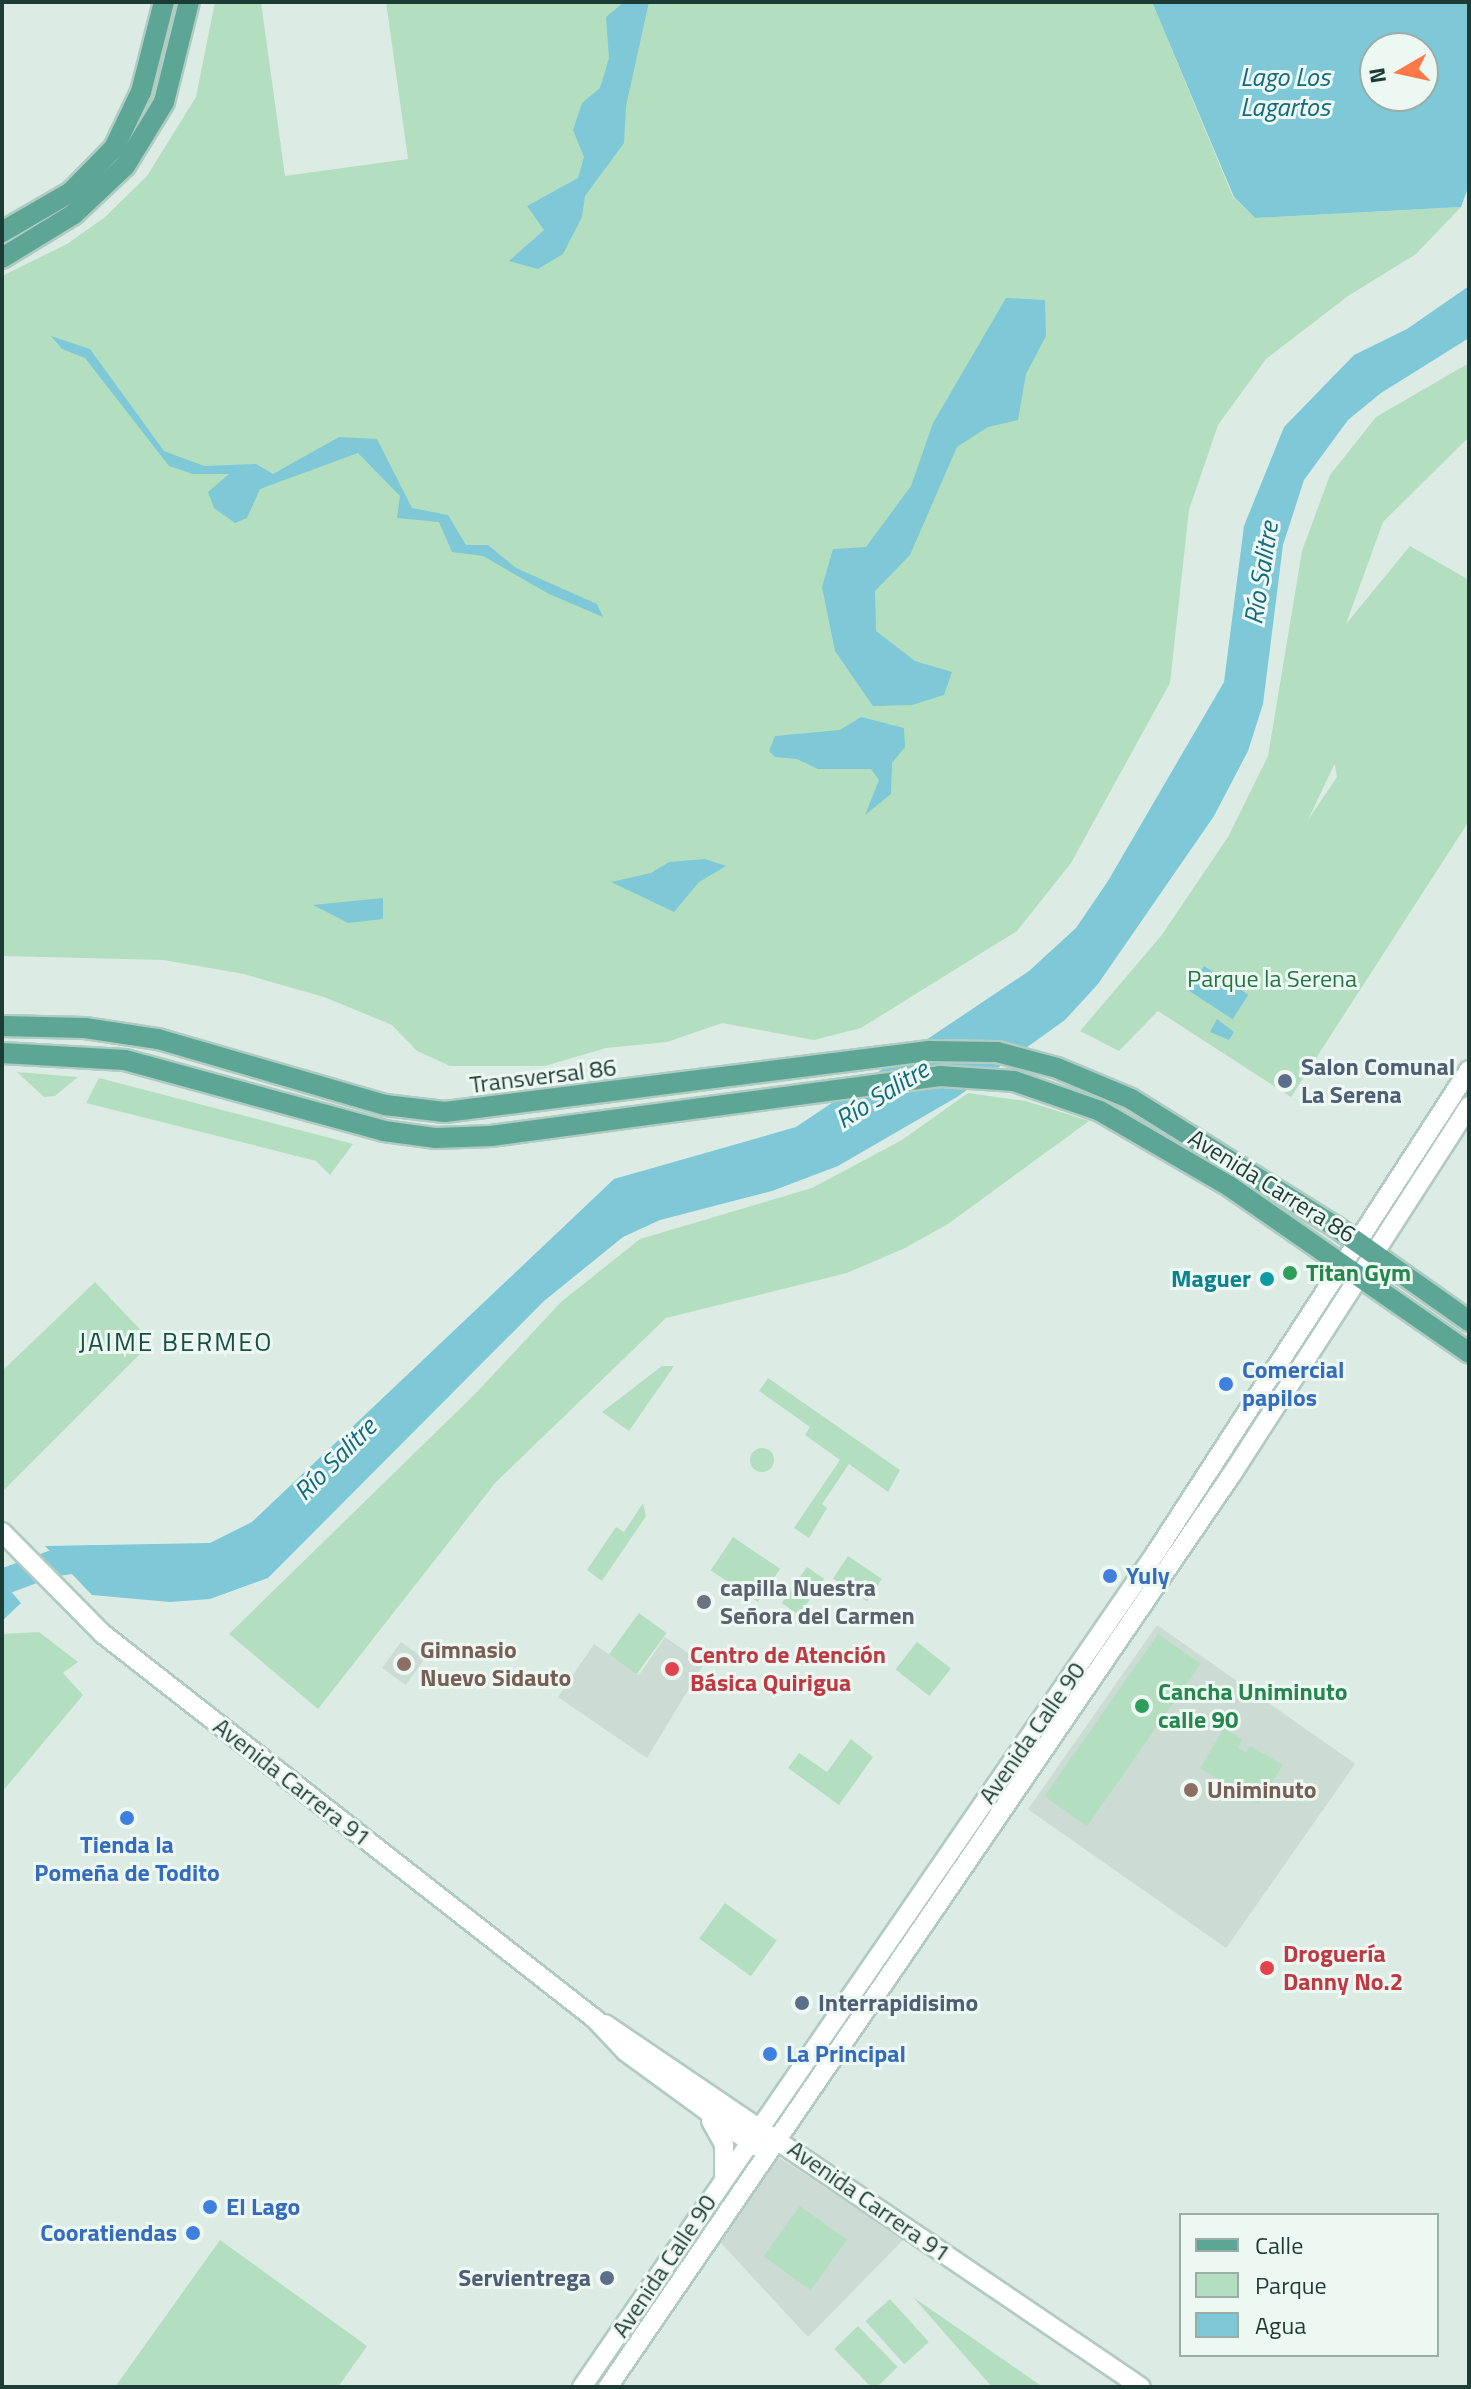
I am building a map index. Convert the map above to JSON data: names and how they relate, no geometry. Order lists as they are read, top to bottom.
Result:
{
  "streets": {
    "main road": [
      "Transversal 86",
      "Avenida Carrera 86",
      "Avenida Calle 90",
      "Avenida Carrera 91"
    ]
  },
  "crossings": [
    ["Transversal 86", "Avenida Carrera 86"],
    ["Avenida Carrera 86", "Avenida Calle 90"],
    ["Avenida Calle 90", "Avenida Carrera 91"]
  ],
  "districts": ["JAIME BERMEO"],
  "water": ["Lago Los Lagartos", "Río Salitre"],
  "parks": ["Parque la Serena"],
  "places": [
    "Salon Comunal La Serena",
    "Titan Gym",
    "Maguer",
    "Comercial papilos",
    "Yuly",
    "capilla Nuestra Señora del Carmen",
    "Gimnasio Nuevo Sidauto",
    "Centro de Atención Básica Quirigua",
    "Cancha Uniminuto calle 90",
    "Uniminuto",
    "Tienda la Pomeña de Todito",
    "Droguería Danny No.2",
    "Interrapidisimo",
    "La Principal",
    "El Lago",
    "Cooratiendas",
    "Servientrega"
  ],
  "legend": ["Calle", "Parque", "Agua"],
  "north": "left"
}
